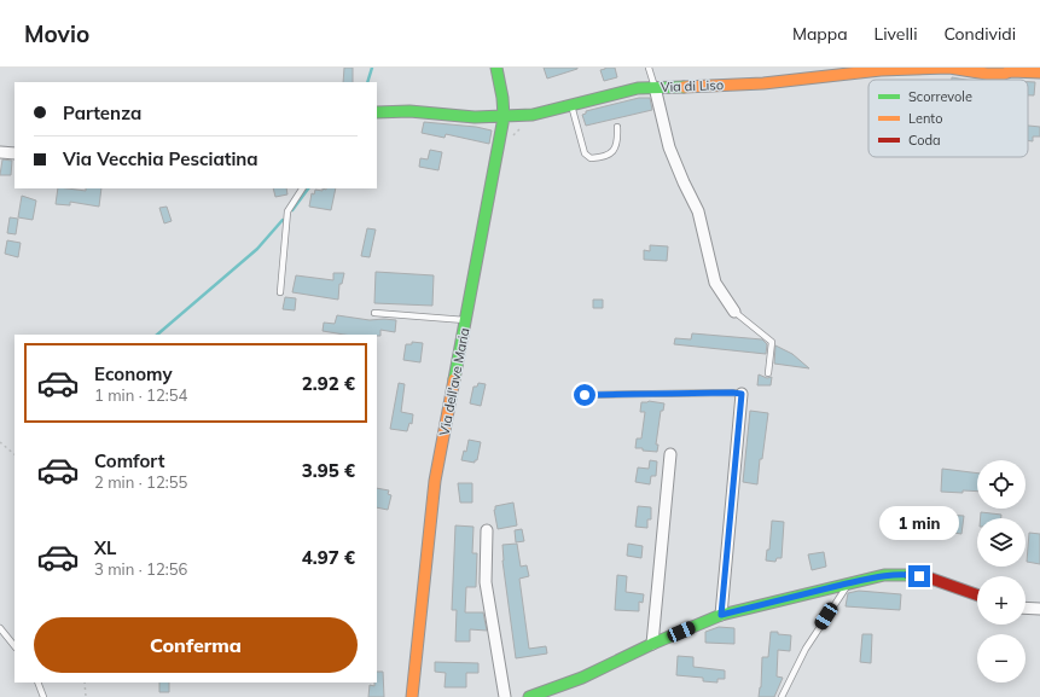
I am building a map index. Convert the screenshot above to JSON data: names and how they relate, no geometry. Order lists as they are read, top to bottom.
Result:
{
  "streets": {
    "street": ["Via di Liso", "Via dell'ave Maria"]
  },
  "crossings": [
    ["Via di Liso", "Via dell'ave Maria"]
  ],
  "legend": ["Scorrevole", "Lento", "Coda"],
  "page": {
    "header": "Movio",
    "nav": ["Mappa", "Livelli", "Condividi"],
    "banner": ["Partenza", "Via Vecchia Pesciatina"],
    "list": [
      {
        "name": "Economy",
        "note": "1 min · 12:54",
        "value": "2.92 €"
      },
      {
        "name": "Comfort",
        "note": "2 min · 12:55",
        "value": "3.95 €"
      },
      {
        "name": "XL",
        "note": "3 min · 12:56",
        "value": "4.97 €"
      }
    ],
    "map_buttons": ["+", "−"],
    "bubble": "1 min",
    "buttons": "Conferma"
  }
}
